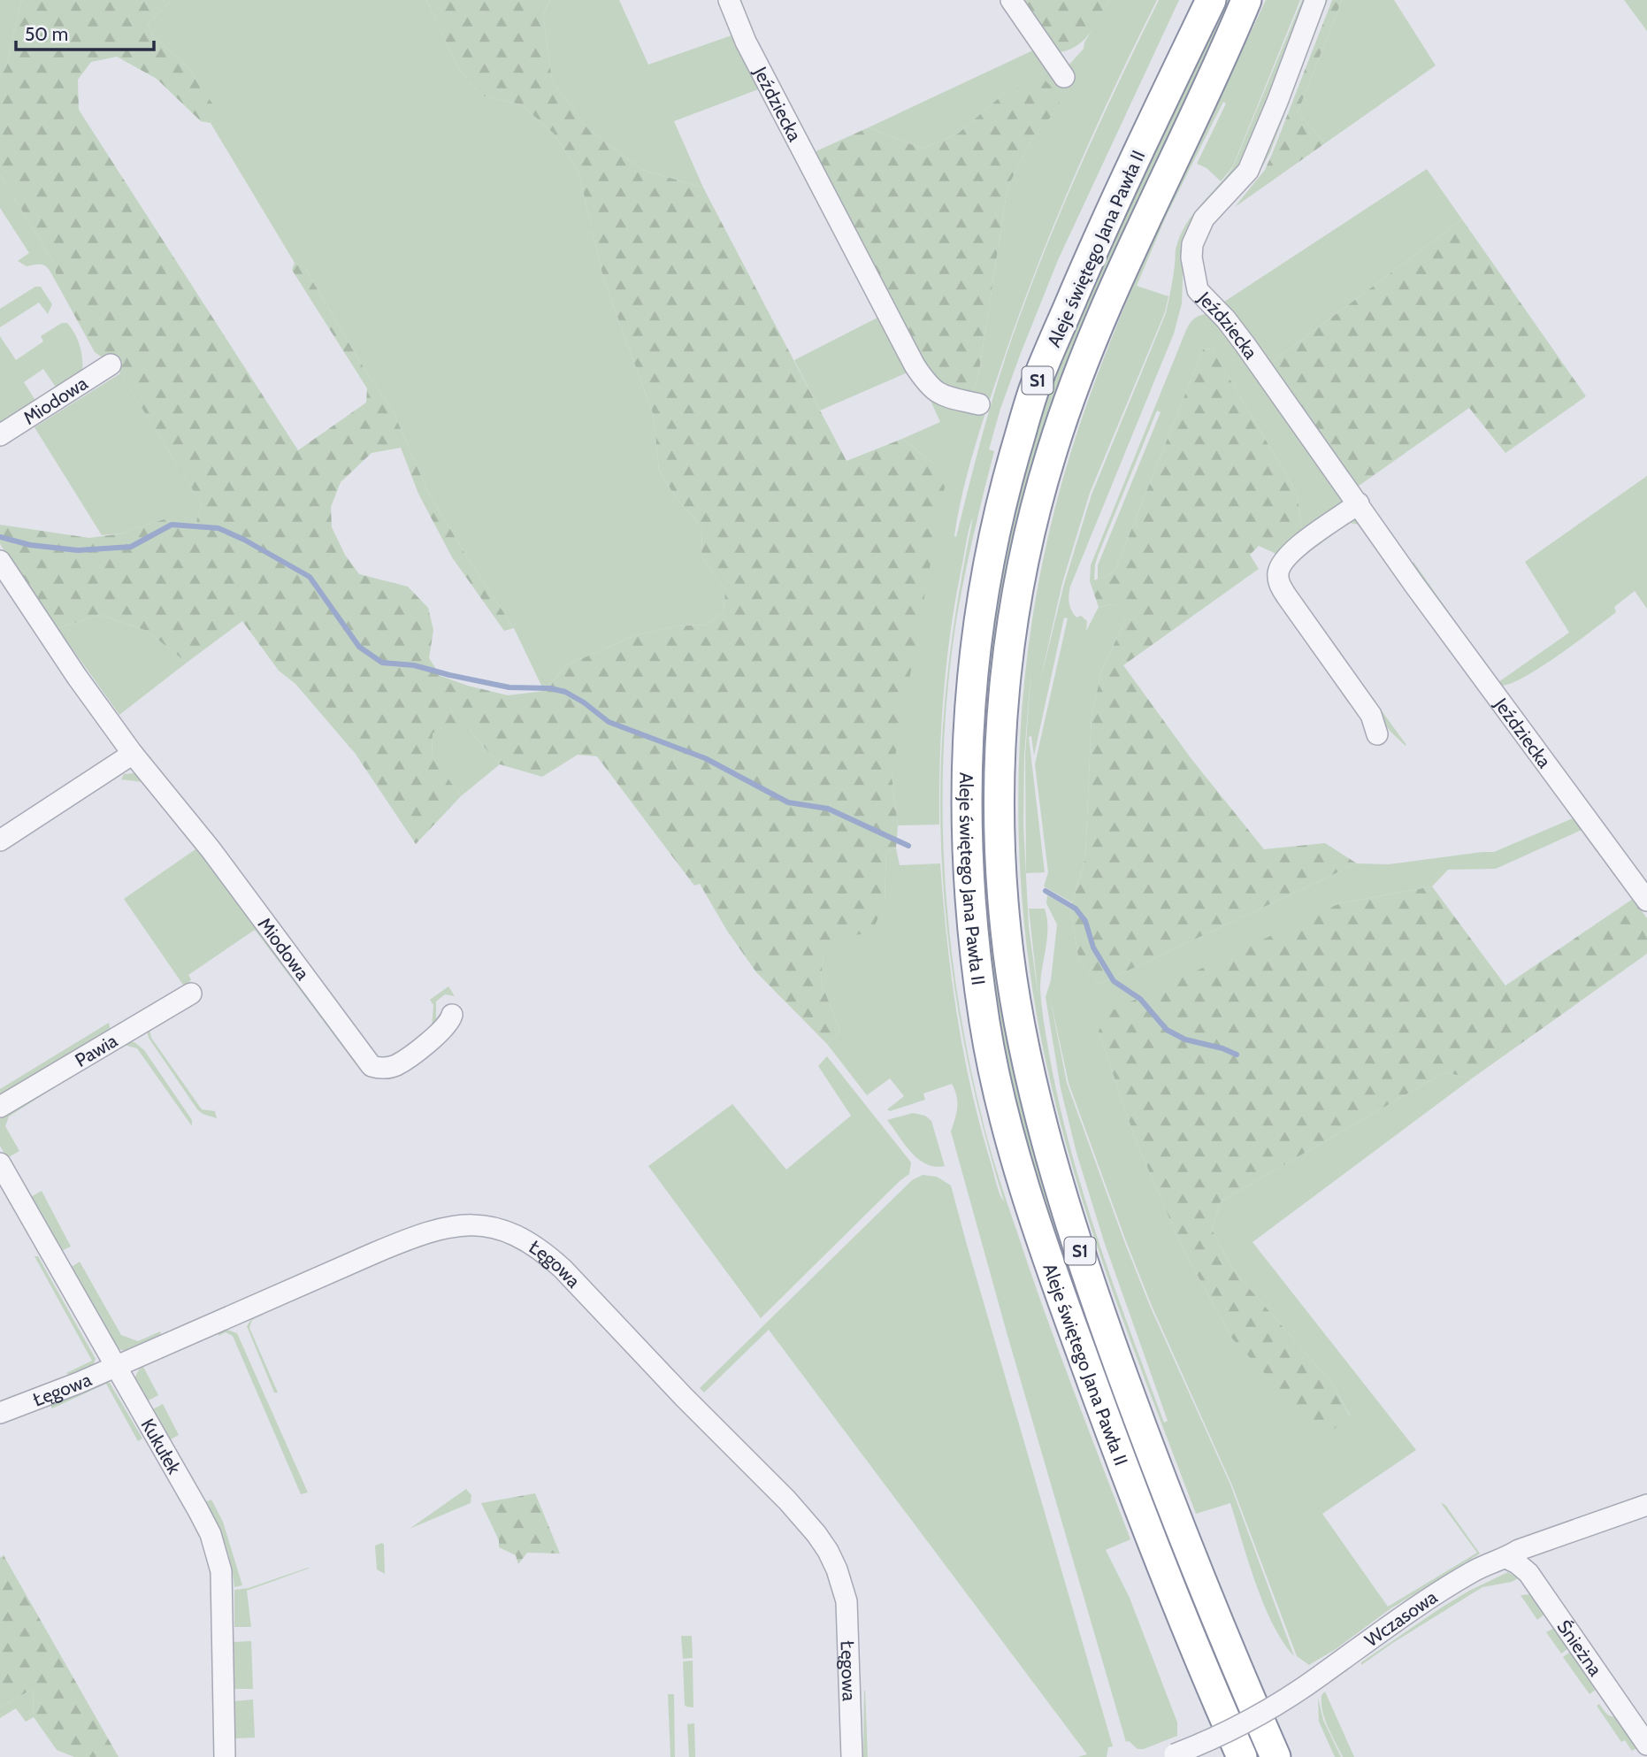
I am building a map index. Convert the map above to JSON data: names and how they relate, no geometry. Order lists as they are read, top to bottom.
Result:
{
  "streets": {
    "highway": ["Aleje świętego Jana Pawła II", "S1"],
    "street": [
      "Jeździecka",
      "Miodowa",
      "Pawia",
      "Łęgowa",
      "Kukułek",
      "Wczasowa",
      "Śnieżna"
    ]
  },
  "crossings": [
    ["Łęgowa", "Kukułek"],
    ["Wczasowa", "Śnieżna"]
  ],
  "scale_bar": "50 m"
}
